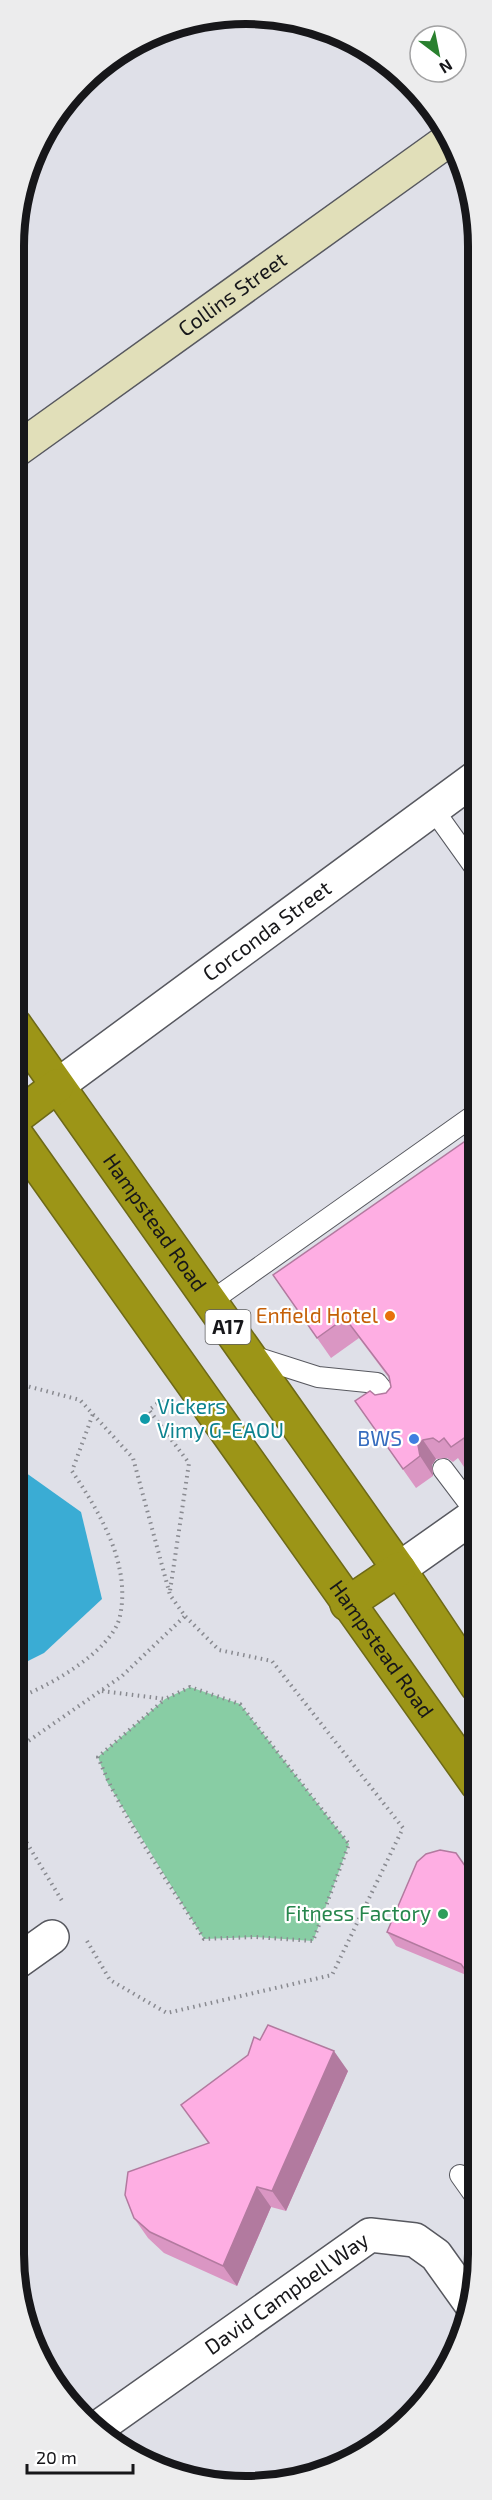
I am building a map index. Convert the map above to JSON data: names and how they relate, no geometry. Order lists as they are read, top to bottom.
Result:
{
  "streets": {
    "highway": ["Hampstead Road", "A17"],
    "street": ["Collins Street", "Corconda Street", "David Campbell Way"]
  },
  "crossings": [
    ["Corconda Street", "Hampstead Road"]
  ],
  "places": [
    "Enfield Hotel",
    "Vickers Vimy G-EAOU",
    "BWS",
    "Fitness Factory"
  ],
  "scale_bar": "20 m",
  "north": "bottom right"
}
